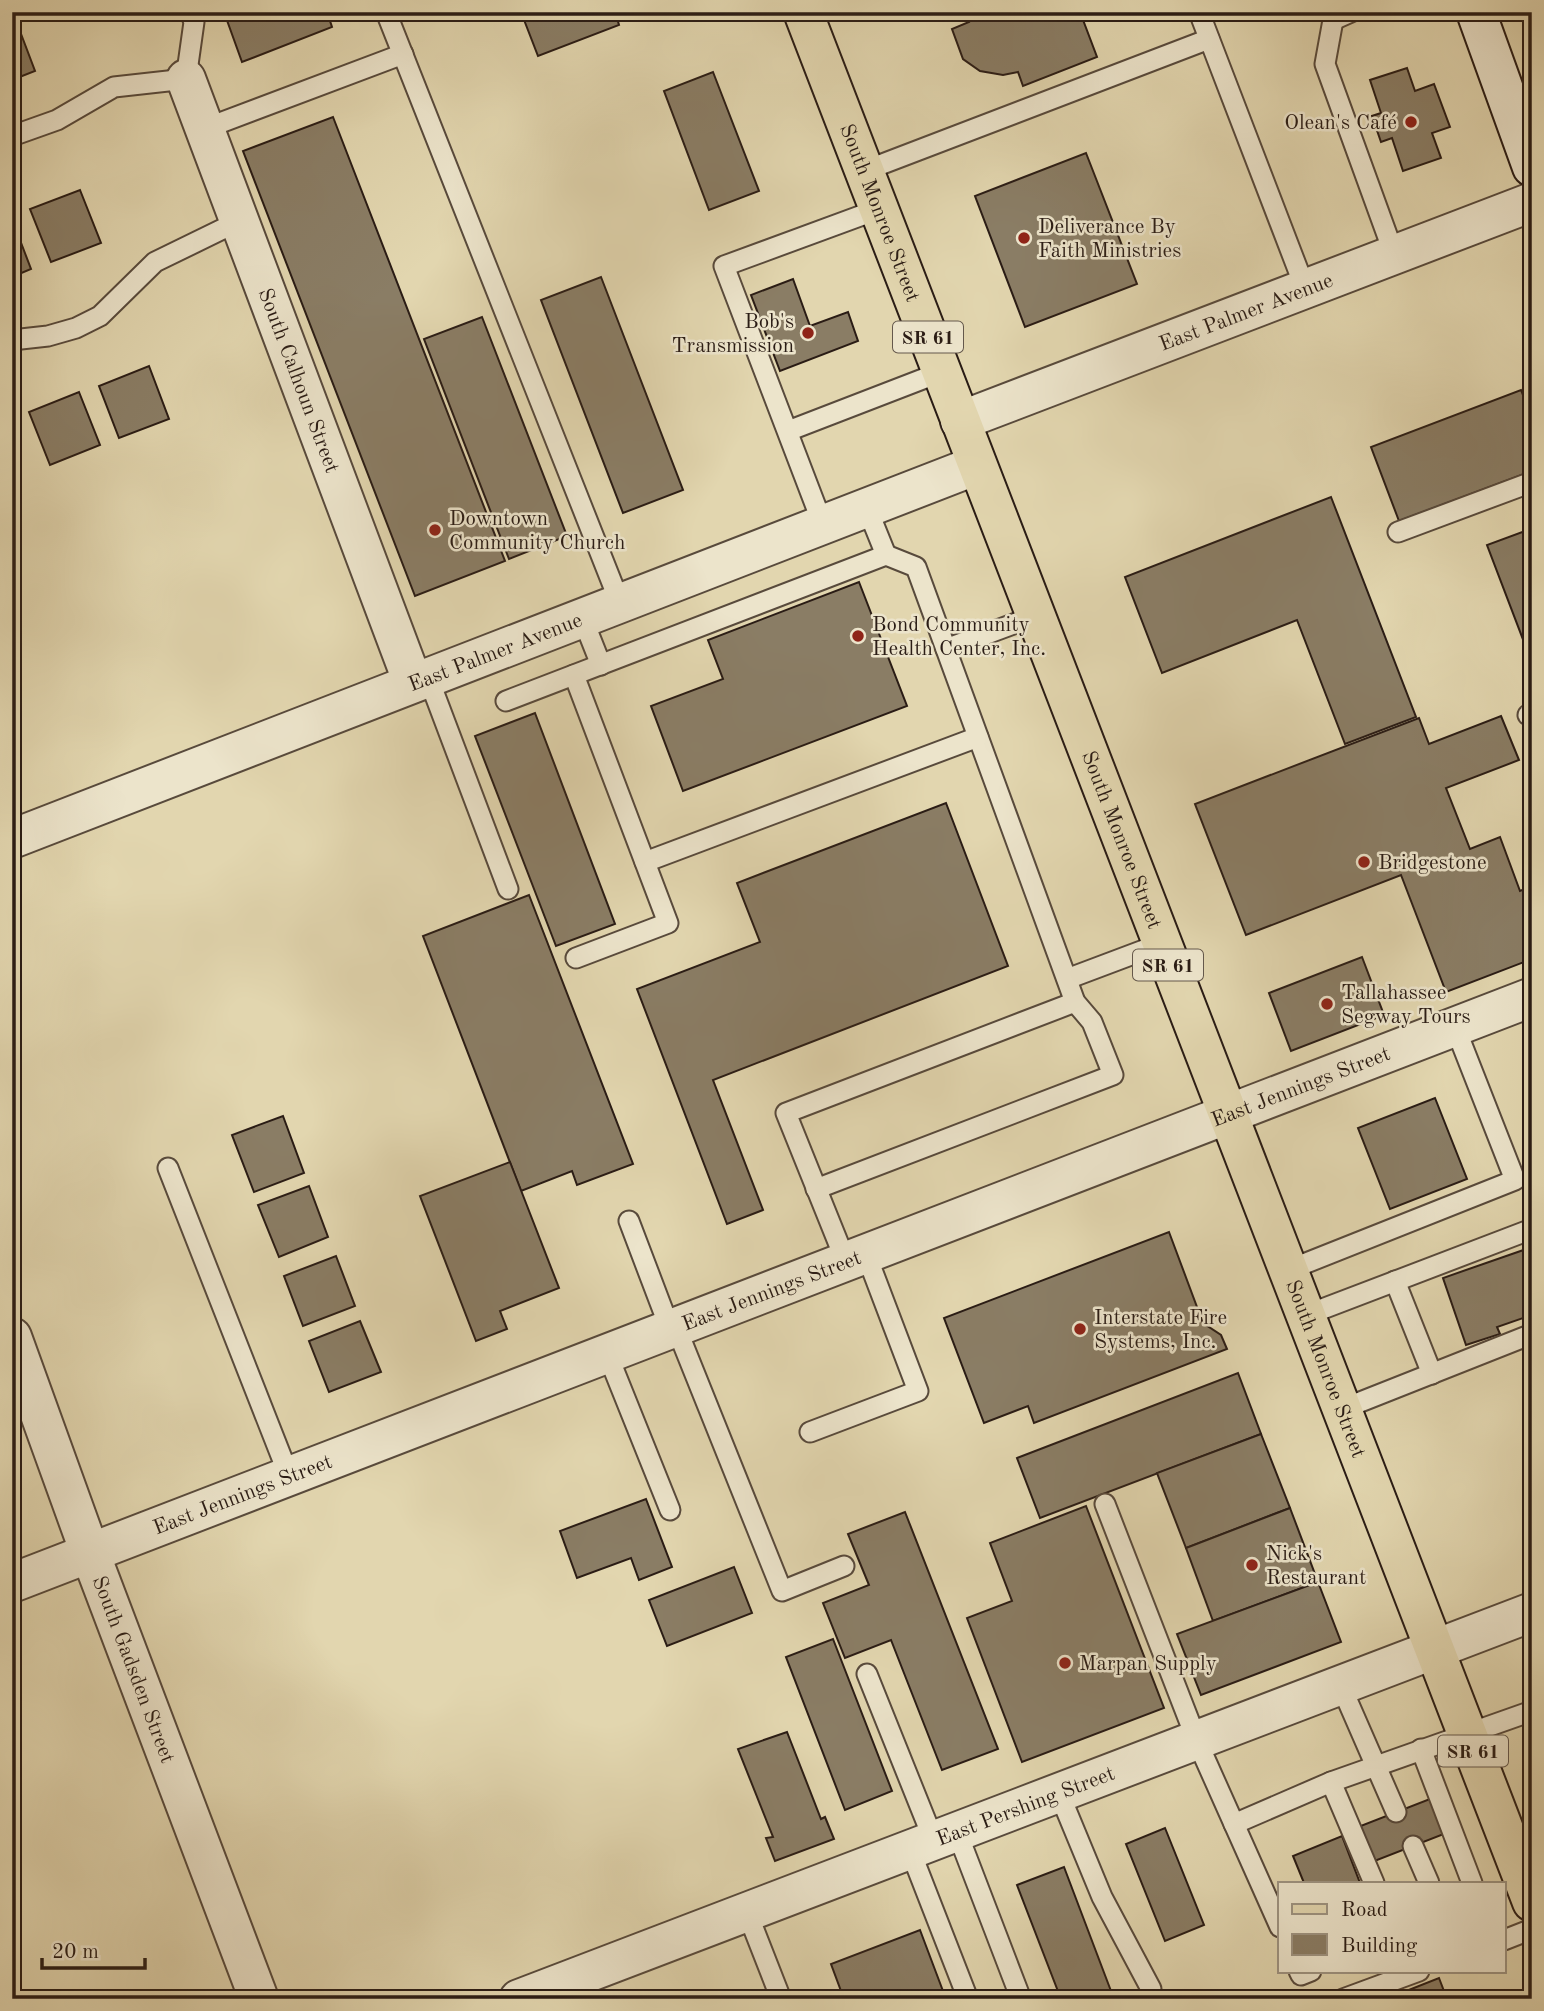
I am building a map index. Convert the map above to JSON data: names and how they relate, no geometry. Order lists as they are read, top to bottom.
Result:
{
  "streets": {
    "main road": ["South Monroe Street", "SR 61"],
    "street": [
      "East Palmer Avenue",
      "South Calhoun Street",
      "East Jennings Street",
      "South Gadsden Street",
      "East Pershing Street"
    ]
  },
  "crossings": [
    ["South Monroe Street", "East Palmer Avenue"],
    ["South Monroe Street", "East Jennings Street"],
    ["South Monroe Street", "East Pershing Street"],
    ["East Palmer Avenue", "South Calhoun Street"],
    ["East Jennings Street", "South Gadsden Street"]
  ],
  "places": [
    "Olean's Café",
    "Deliverance By Faith Ministries",
    "Bob's Transmission",
    "Downtown Community Church",
    "Bond Community Health Center, Inc.",
    "Bridgestone",
    "Tallahassee Segway Tours",
    "Interstate Fire Systems, Inc.",
    "Nick's Restaurant",
    "Marpan Supply"
  ],
  "legend": ["Road", "Building"],
  "scale_bar": "20 m"
}
